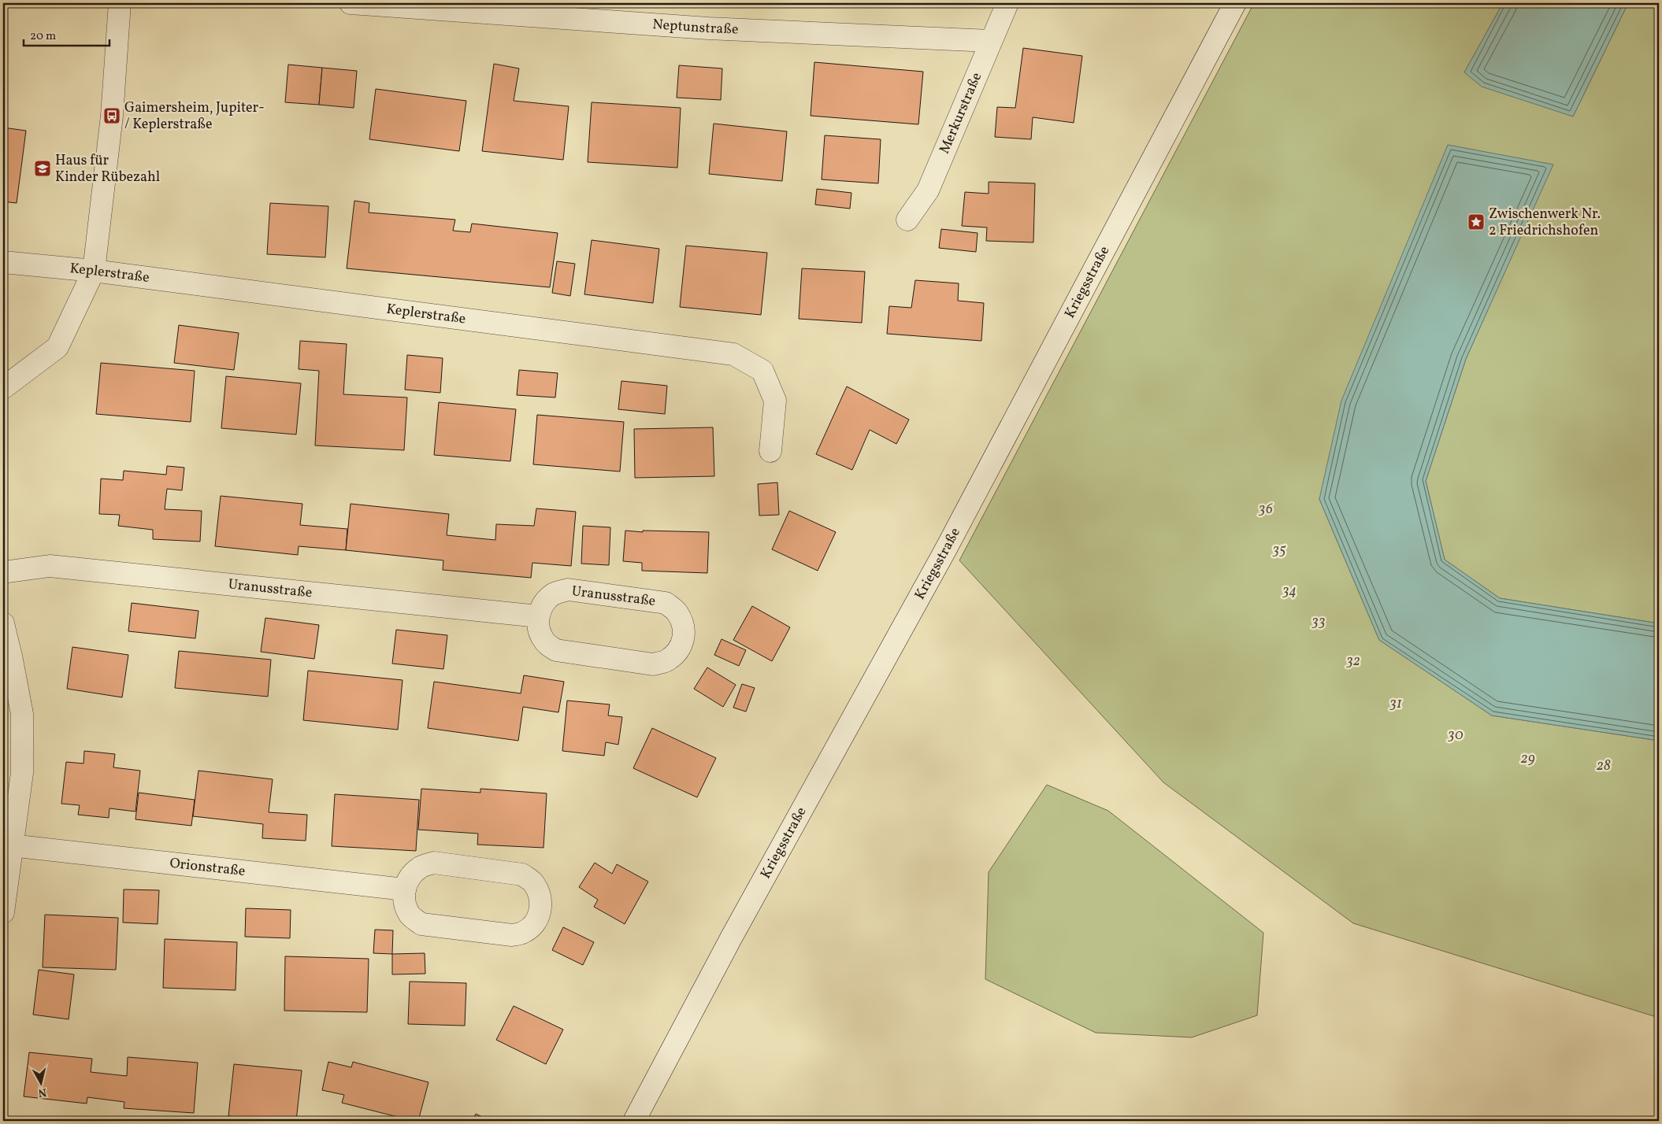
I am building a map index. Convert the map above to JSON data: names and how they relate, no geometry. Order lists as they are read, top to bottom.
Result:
{
  "streets": {
    "street": [
      "Neptunstraße",
      "Merkurstraße",
      "Keplerstraße",
      "Kriegsstraße",
      "Uranusstraße",
      "Orionstraße"
    ]
  },
  "crossings": [
    ["Neptunstraße", "Merkurstraße"]
  ],
  "parks": [
    "36",
    "35",
    "34",
    "33",
    "32",
    "31",
    "30",
    "29",
    "28"
  ],
  "places": {
    "bus stop": ["Gaimersheim, Jupiter- / Keplerstraße"],
    "school or university": ["Haus für Kinder Rübezahl"],
    "place": ["Zwischenwerk Nr. 2 Friedrichshofen"]
  },
  "scale_bar": "20 m",
  "north": "bottom"
}
